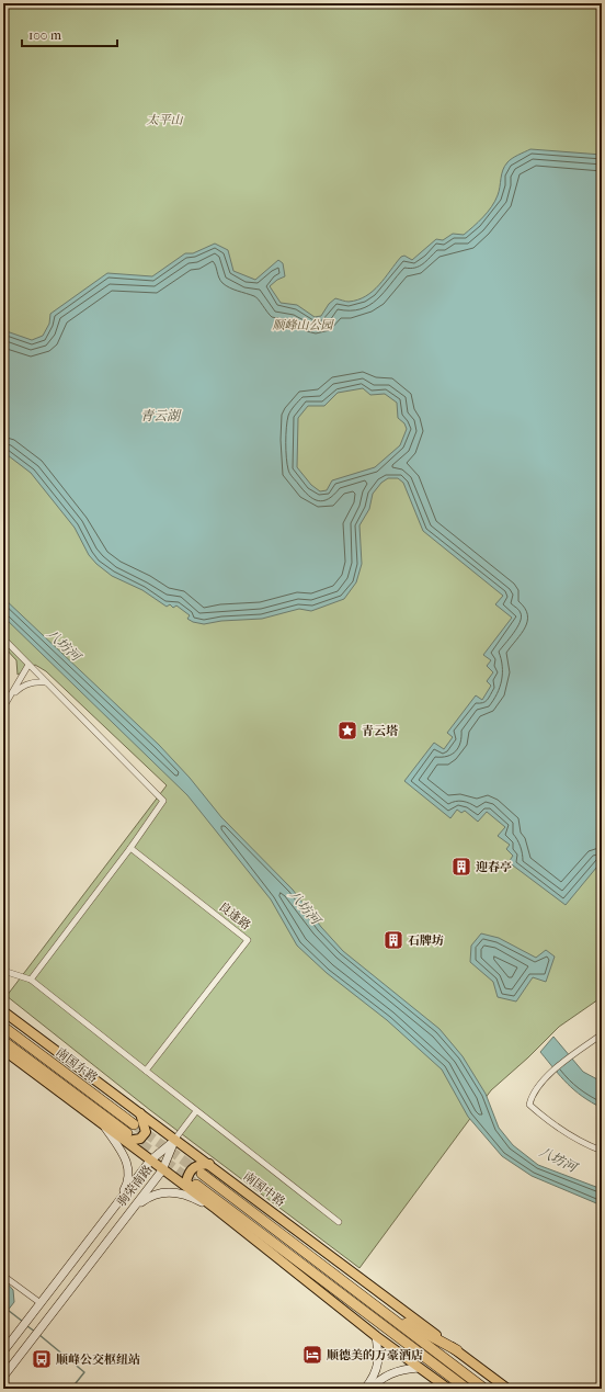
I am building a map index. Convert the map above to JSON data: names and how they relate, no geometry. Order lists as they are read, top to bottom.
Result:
{
  "streets": {
    "highway": ["南国东路"],
    "main road": ["南国中路"],
    "street": ["良逢路", "驹荣南路"]
  },
  "crossings": [
    ["驹荣南路", "南国中路"]
  ],
  "water": ["青云湖", "八坊河"],
  "parks": ["太平山", "顺峰山公园"],
  "places": {
    "place": ["青云塔"],
    "building": ["迎春亭", "石牌坊"],
    "hotel": ["顺德美的万豪酒店"],
    "bus stop": ["顺峰公交枢纽站"]
  },
  "scale_bar": "100 m"
}
